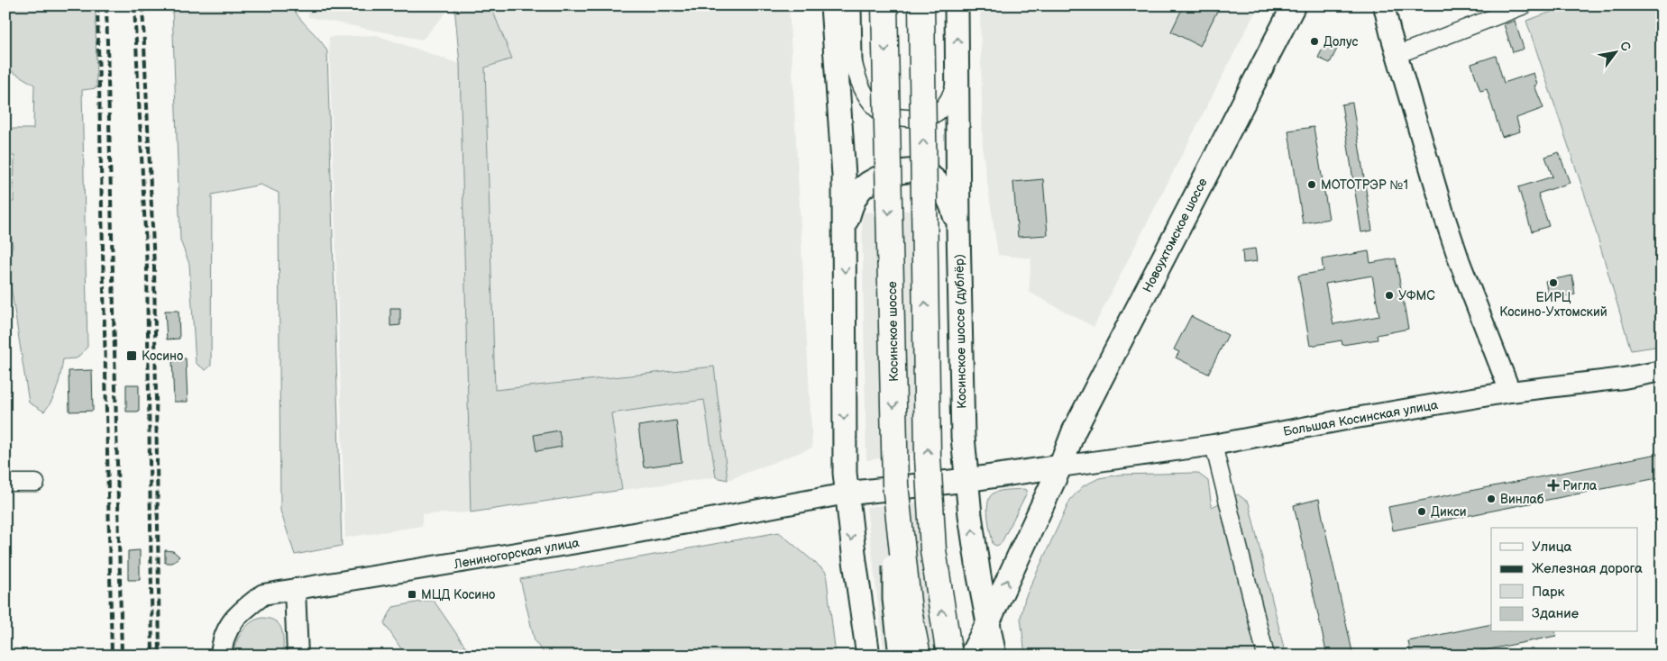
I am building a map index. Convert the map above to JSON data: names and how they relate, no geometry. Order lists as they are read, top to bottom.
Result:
{
  "streets": {
    "highway": ["Косинское шоссе"],
    "main road": ["Новоухтомское шоссе", "Косинское шоссе (дублёр)"],
    "street": ["Большая Косинская улица", "Лениногорская улица"]
  },
  "crossings": [
    ["Новоухтомское шоссе", "Косинское шоссе (дублёр)"],
    ["Новоухтомское шоссе", "Большая Косинская улица"]
  ],
  "places": {
    "other": [
      "Долус",
      "МОТОТРЭР №1",
      "ЕИРЦ Косино-Ухтомский",
      "УФМС",
      "Винлаб",
      "Дикси"
    ],
    "transit": ["Косино", "МЦД Косино"],
    "health": ["Ригла"]
  },
  "legend": [
    "Улица",
    "Железная дорога",
    "Парк",
    "Здание"
  ],
  "north": "top right"
}
